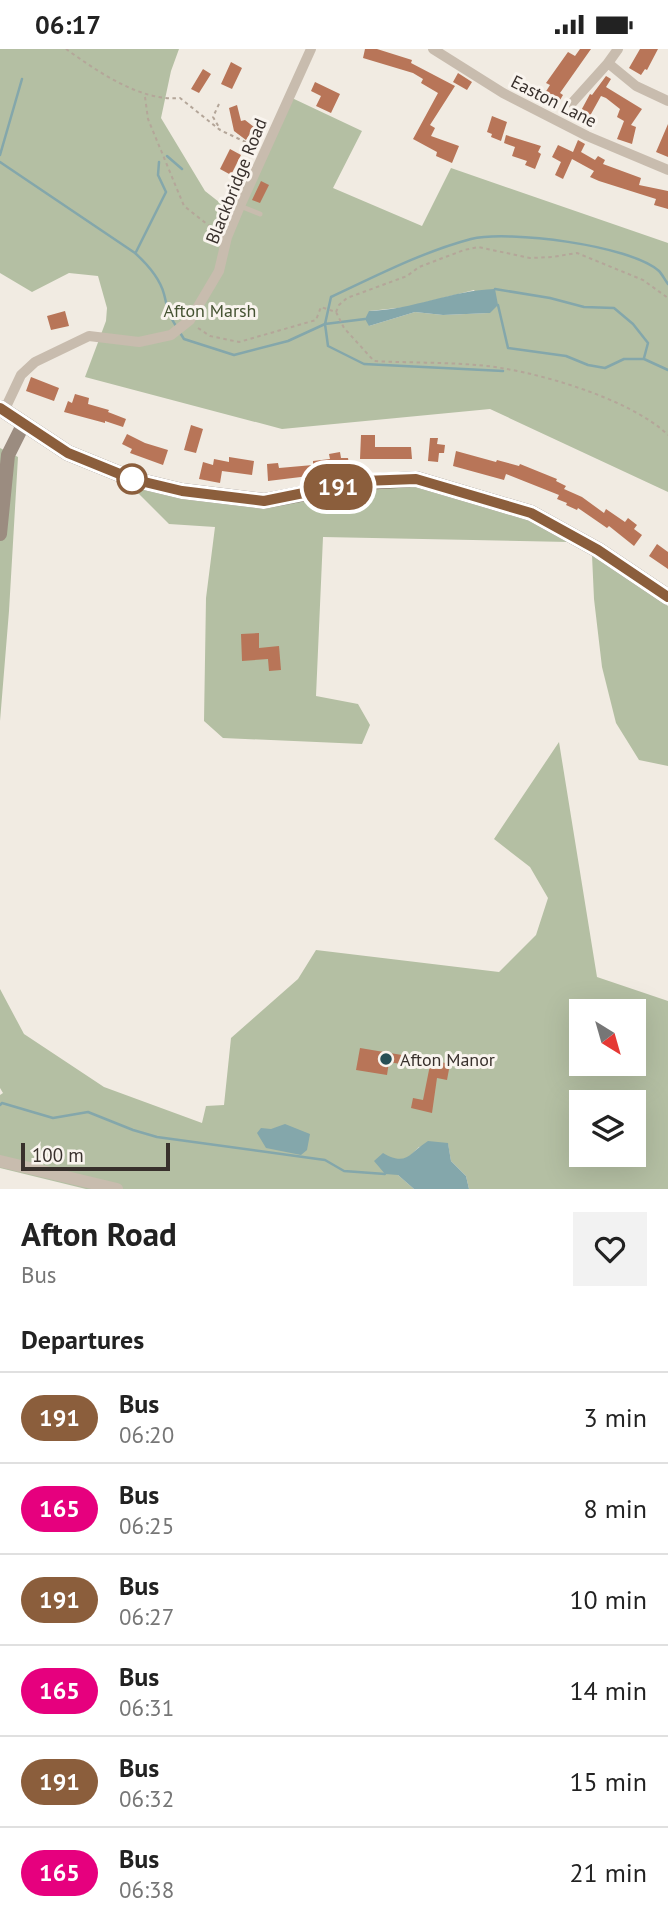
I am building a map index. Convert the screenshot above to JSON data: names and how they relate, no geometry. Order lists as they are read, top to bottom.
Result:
{
  "streets": {
    "street": ["Easton Lane", "Blackbridge Road"]
  },
  "parks": ["Afton Marsh"],
  "places": ["Afton Manor"],
  "lines": ["bus line 191"],
  "scale_bar": "100 m",
  "north": "bottom right",
  "page": {
    "status": "06:17",
    "on_map": "191",
    "scale": "100 m",
    "heading": [
      ["Afton Road", "Bus"],
      "Departures"
    ],
    "list": [
      {
        "mark": "191",
        "name": "Bus",
        "note": "06:20",
        "value": "3 min"
      },
      {
        "mark": "165",
        "name": "Bus",
        "note": "06:25",
        "value": "8 min"
      },
      {
        "mark": "191",
        "name": "Bus",
        "note": "06:27",
        "value": "10 min"
      },
      {
        "mark": "165",
        "name": "Bus",
        "note": "06:31",
        "value": "14 min"
      },
      {
        "mark": "191",
        "name": "Bus",
        "note": "06:32",
        "value": "15 min"
      },
      {
        "mark": "165",
        "name": "Bus",
        "note": "06:38",
        "value": "21 min"
      }
    ]
  }
}
